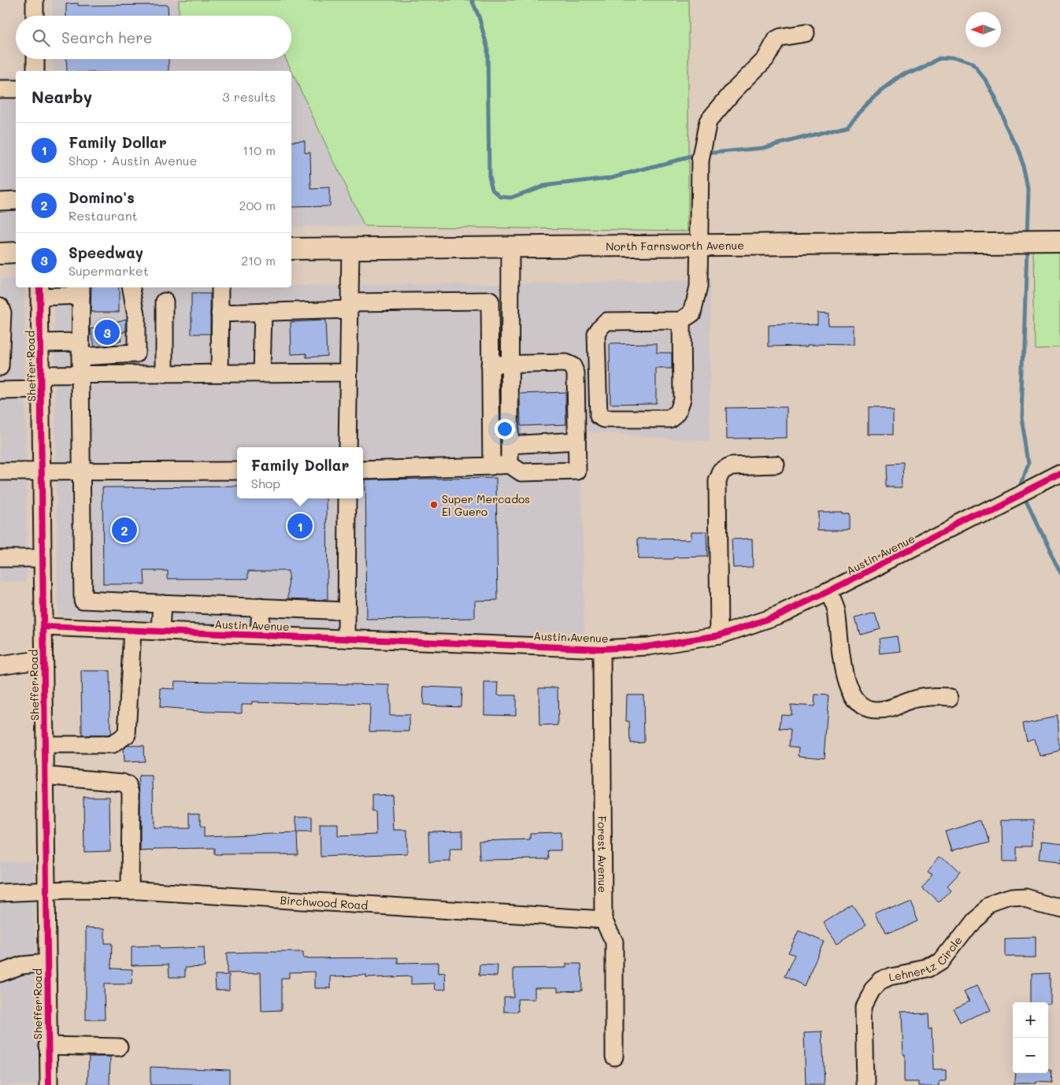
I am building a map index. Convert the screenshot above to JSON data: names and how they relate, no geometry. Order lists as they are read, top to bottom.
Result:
{
  "streets": {
    "main road": ["North Farnsworth Avenue"],
    "street": [
      "Sheffer Road",
      "Austin Avenue",
      "Forest Avenue",
      "Birchwood Road",
      "Lehnertz Circle"
    ]
  },
  "crossings": [
    ["Sheffer Road", "Austin Avenue"],
    ["Sheffer Road", "Birchwood Road"],
    ["Austin Avenue", "Forest Avenue"],
    ["Forest Avenue", "Birchwood Road"]
  ],
  "places": ["Super Mercados El Guero"],
  "north": "left",
  "page": {
    "search": "Search here",
    "heading": ["Nearby", "3 results"],
    "list": [
      {
        "mark": "1",
        "name": "Family Dollar",
        "note": "Shop · Austin Avenue",
        "value": "110 m"
      },
      {
        "mark": "2",
        "name": "Domino's",
        "note": "Restaurant",
        "value": "200 m"
      },
      {
        "mark": "3",
        "name": "Speedway",
        "note": "Supermarket",
        "value": "210 m"
      }
    ],
    "pins": ["3", "1", "2"],
    "popup": ["Family Dollar", "Shop"],
    "map_buttons": ["+", "−"]
  }
}
